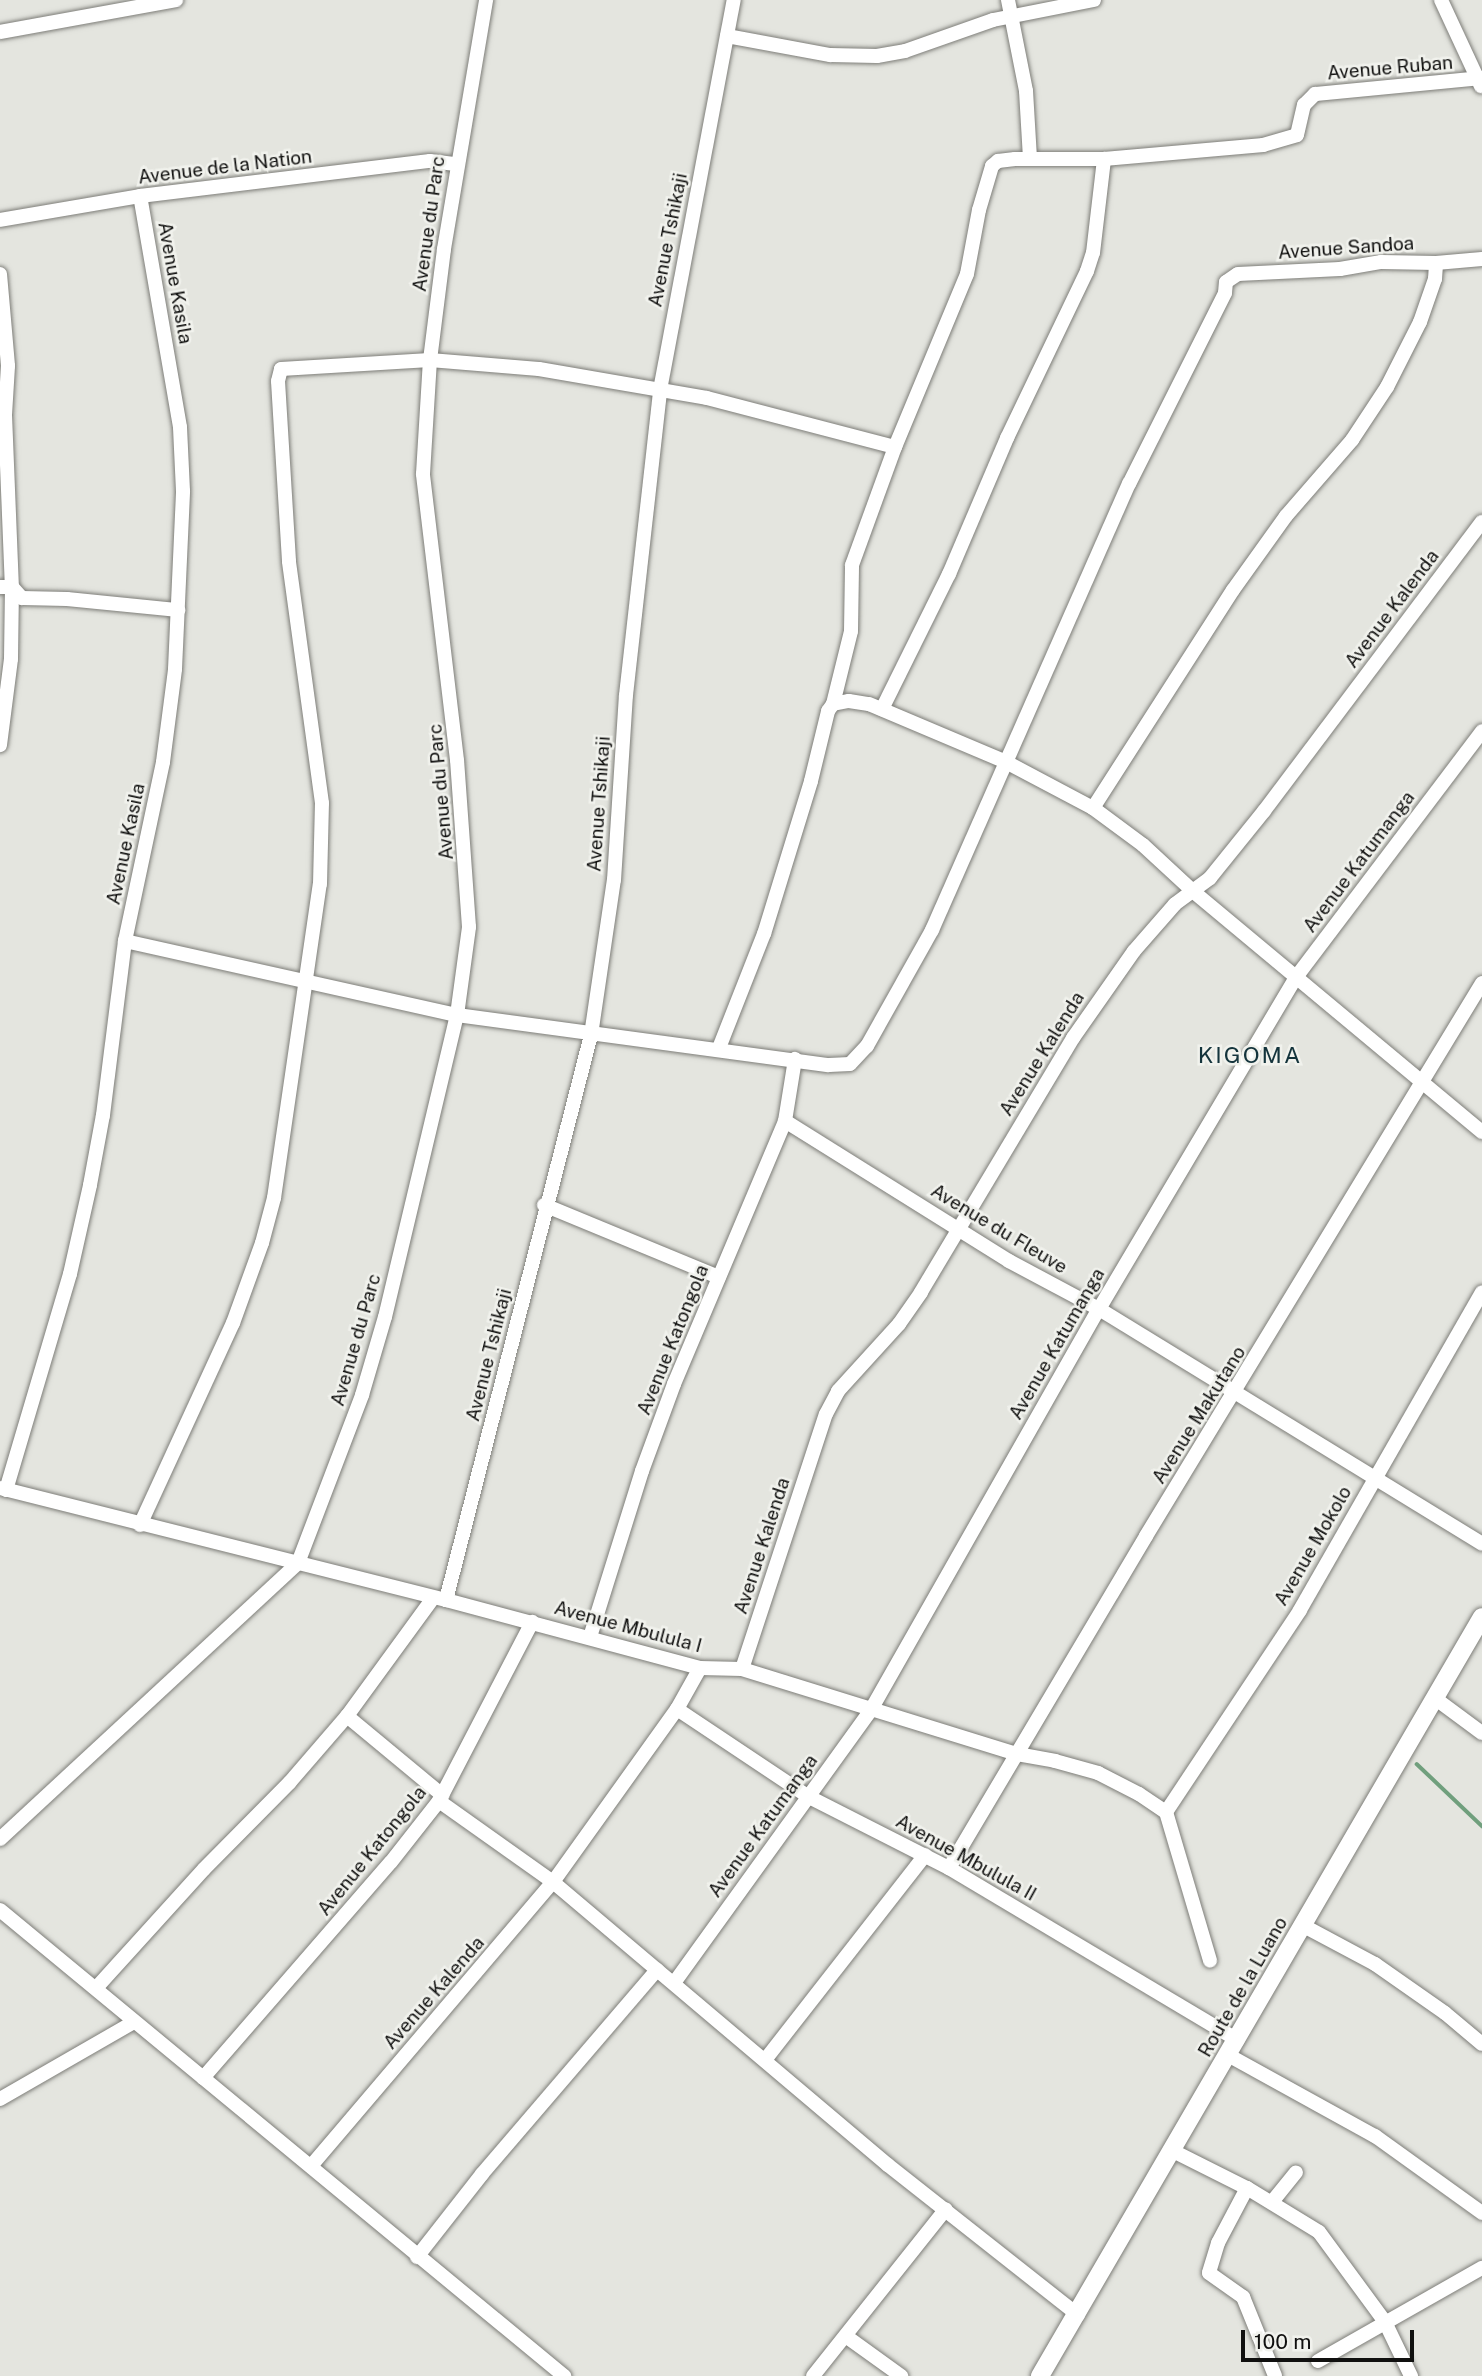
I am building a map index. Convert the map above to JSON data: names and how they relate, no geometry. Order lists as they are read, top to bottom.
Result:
{
  "streets": {
    "street": [
      "Avenue Ruban",
      "Avenue de la Nation",
      "Avenue du Parc",
      "Avenue Tshikaji",
      "Avenue Sandoa",
      "Avenue Kasila",
      "Avenue Kalenda",
      "Avenue Katumanga",
      "Avenue du Fleuve",
      "Avenue Katongola",
      "Avenue Makutano",
      "Avenue Mokolo",
      "Avenue Mbulula I",
      "Avenue Mbulula II",
      "Route de la Luano"
    ]
  },
  "crossings": [
    ["Avenue de la Nation", "Avenue du Parc"],
    ["Avenue de la Nation", "Avenue Kasila"],
    ["Avenue du Parc", "Avenue Mbulula I"],
    ["Avenue Tshikaji", "Avenue Mbulula I"],
    ["Avenue Kasila", "Avenue Mbulula I"],
    ["Avenue Kalenda", "Avenue du Fleuve"],
    ["Avenue Kalenda", "Avenue Mbulula I"],
    ["Avenue Kalenda", "Avenue Mbulula II"],
    ["Avenue Katumanga", "Avenue du Fleuve"],
    ["Avenue Katumanga", "Avenue Mbulula I"],
    ["Avenue Katumanga", "Avenue Mbulula II"],
    ["Avenue du Fleuve", "Avenue Katongola"],
    ["Avenue du Fleuve", "Avenue Makutano"],
    ["Avenue du Fleuve", "Avenue Mokolo"],
    ["Avenue Katongola", "Avenue Mbulula I"],
    ["Avenue Makutano", "Avenue Mbulula I"],
    ["Avenue Makutano", "Avenue Mbulula II"],
    ["Avenue Mokolo", "Avenue Mbulula I"],
    ["Avenue Mbulula II", "Route de la Luano"]
  ],
  "districts": ["KIGOMA"],
  "scale_bar": "100 m"
}
